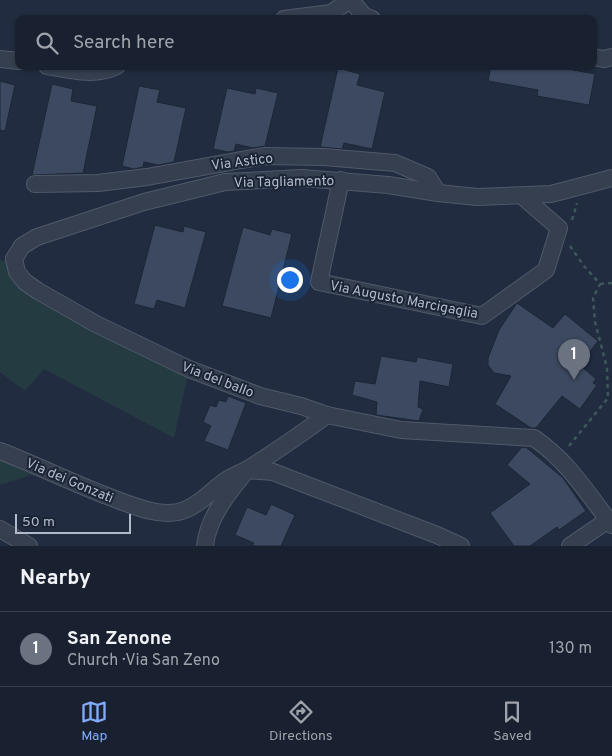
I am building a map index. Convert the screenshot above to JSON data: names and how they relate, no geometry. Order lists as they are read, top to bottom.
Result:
{
  "streets": {
    "street": [
      "Via Astico",
      "Via Tagliamento",
      "Via Augusto Marcigaglia",
      "Via del ballo",
      "Via dei Gonzati"
    ]
  },
  "crossings": [
    ["Via Astico", "Via Tagliamento"],
    ["Via Tagliamento", "Via Augusto Marcigaglia"],
    ["Via Tagliamento", "Via del ballo"],
    ["Via del ballo", "Via dei Gonzati"]
  ],
  "scale_bar": "50 m",
  "page": {
    "search": "Search here",
    "pins": "1",
    "scale": "50 m",
    "heading": "Nearby",
    "list": [
      {
        "mark": "1",
        "name": "San Zenone",
        "note": "Church · Via San Zeno",
        "value": "130 m"
      }
    ],
    "nav": ["Map", "Directions", "Saved"]
  }
}
